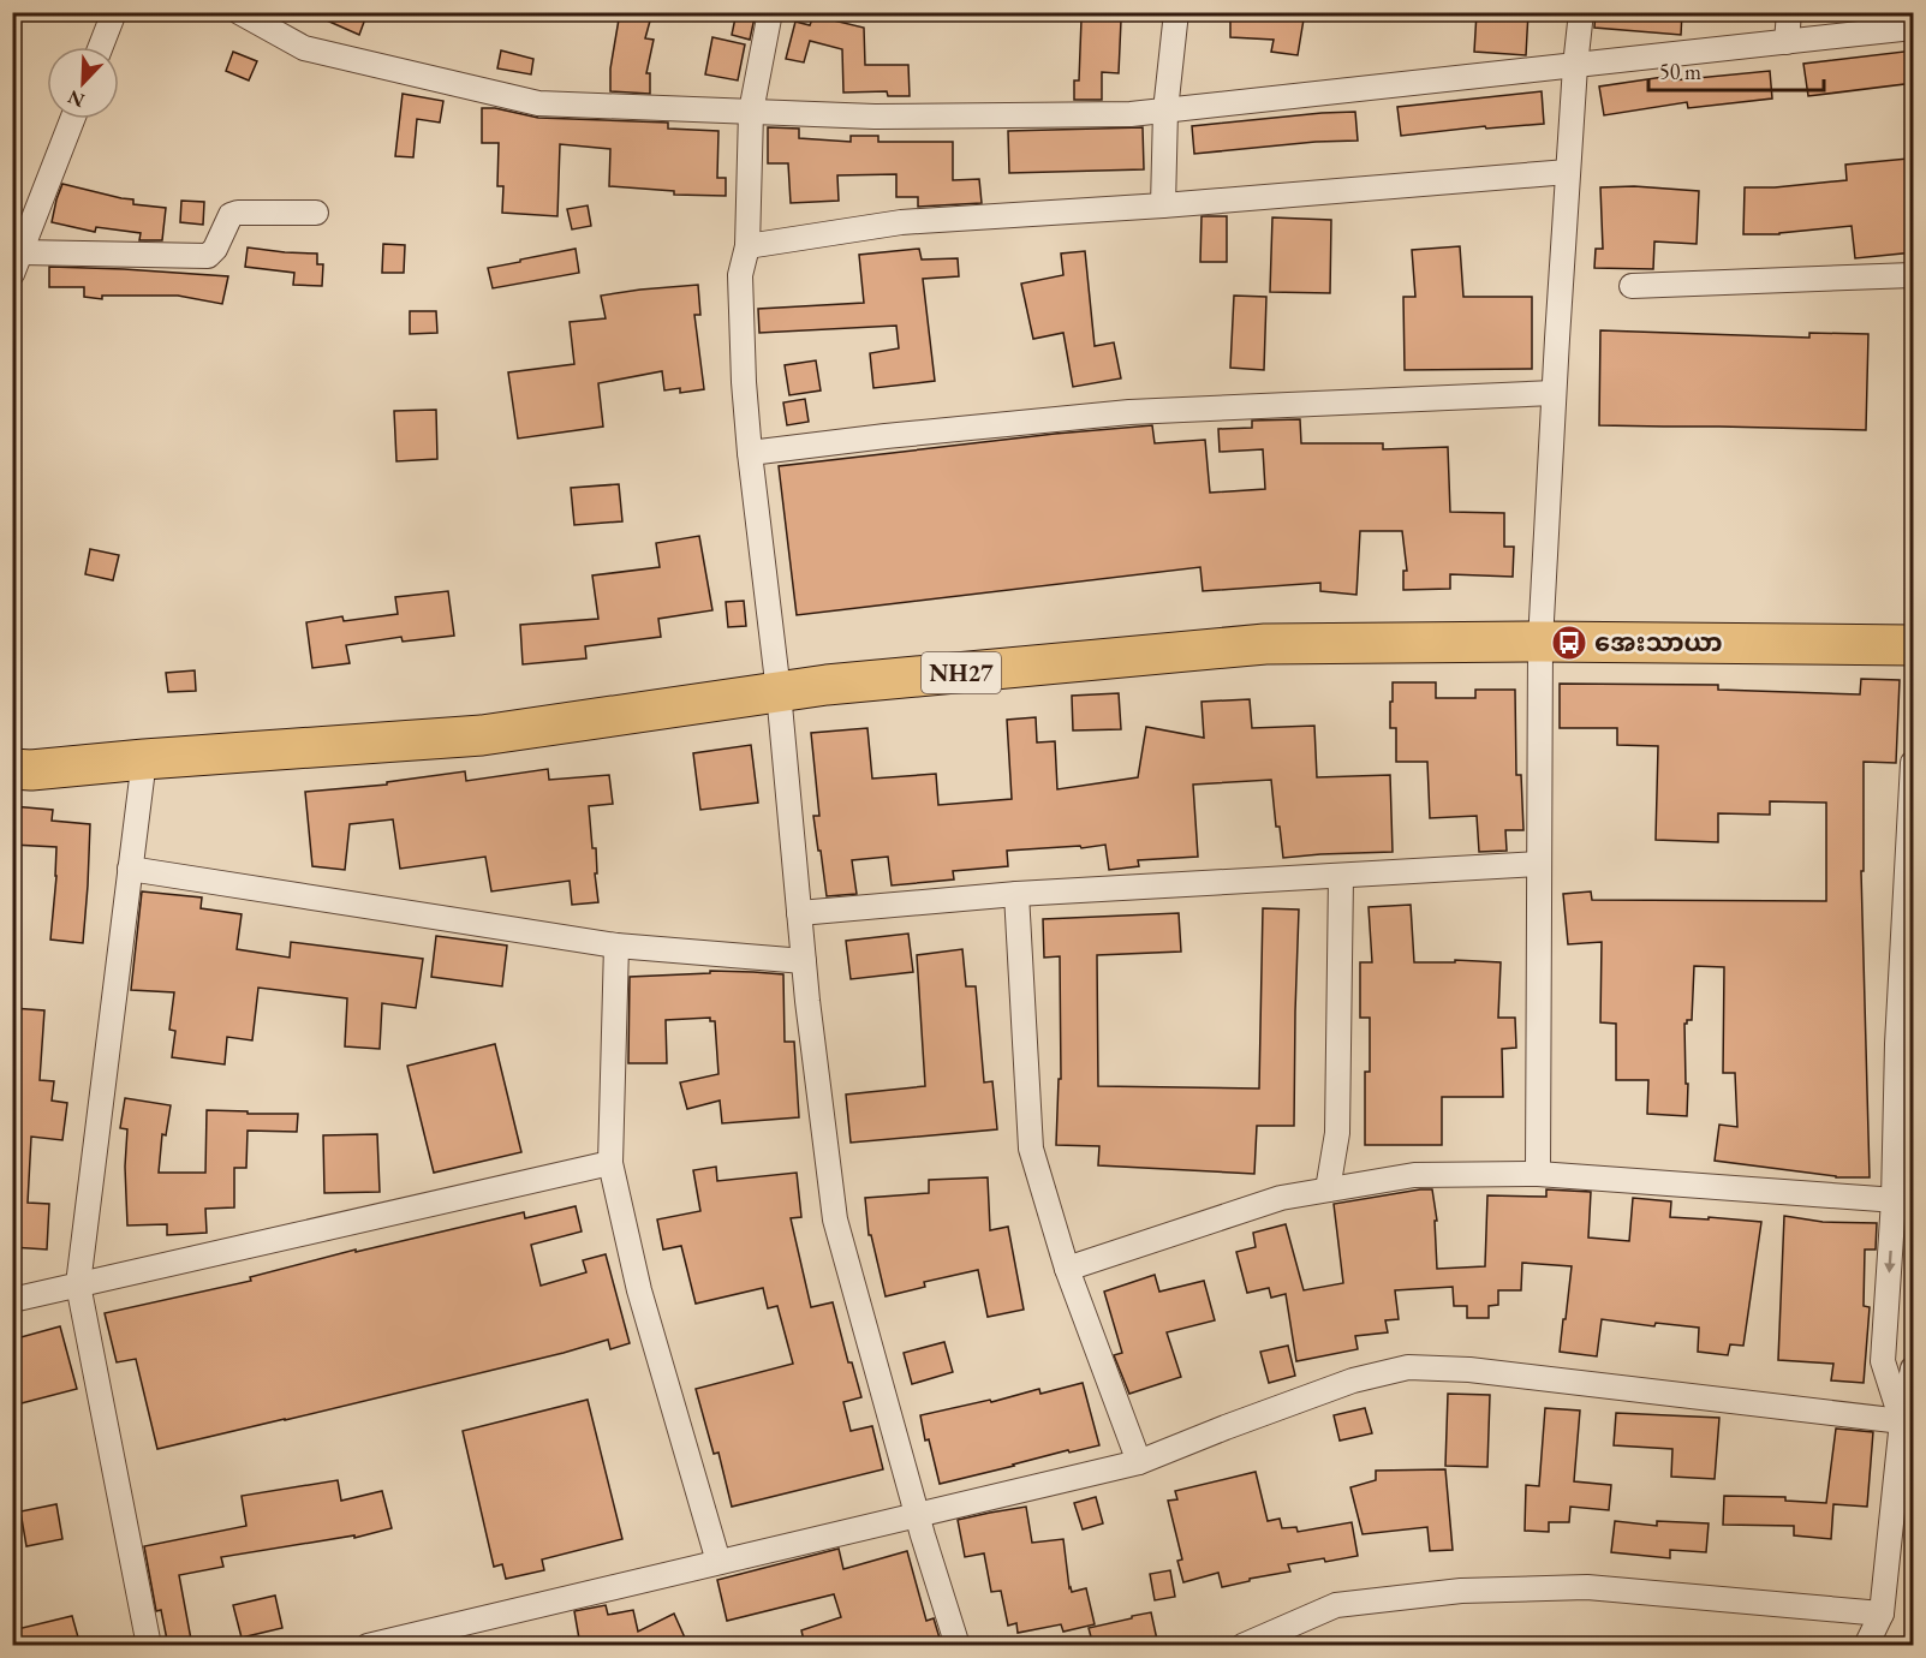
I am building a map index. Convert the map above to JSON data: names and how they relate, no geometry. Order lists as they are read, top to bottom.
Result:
{
  "streets": {
    "highway": ["NH27"]
  },
  "places": {
    "bus stop": ["အေးသာယာ"]
  },
  "scale_bar": "50 m",
  "north": "bottom left"
}
